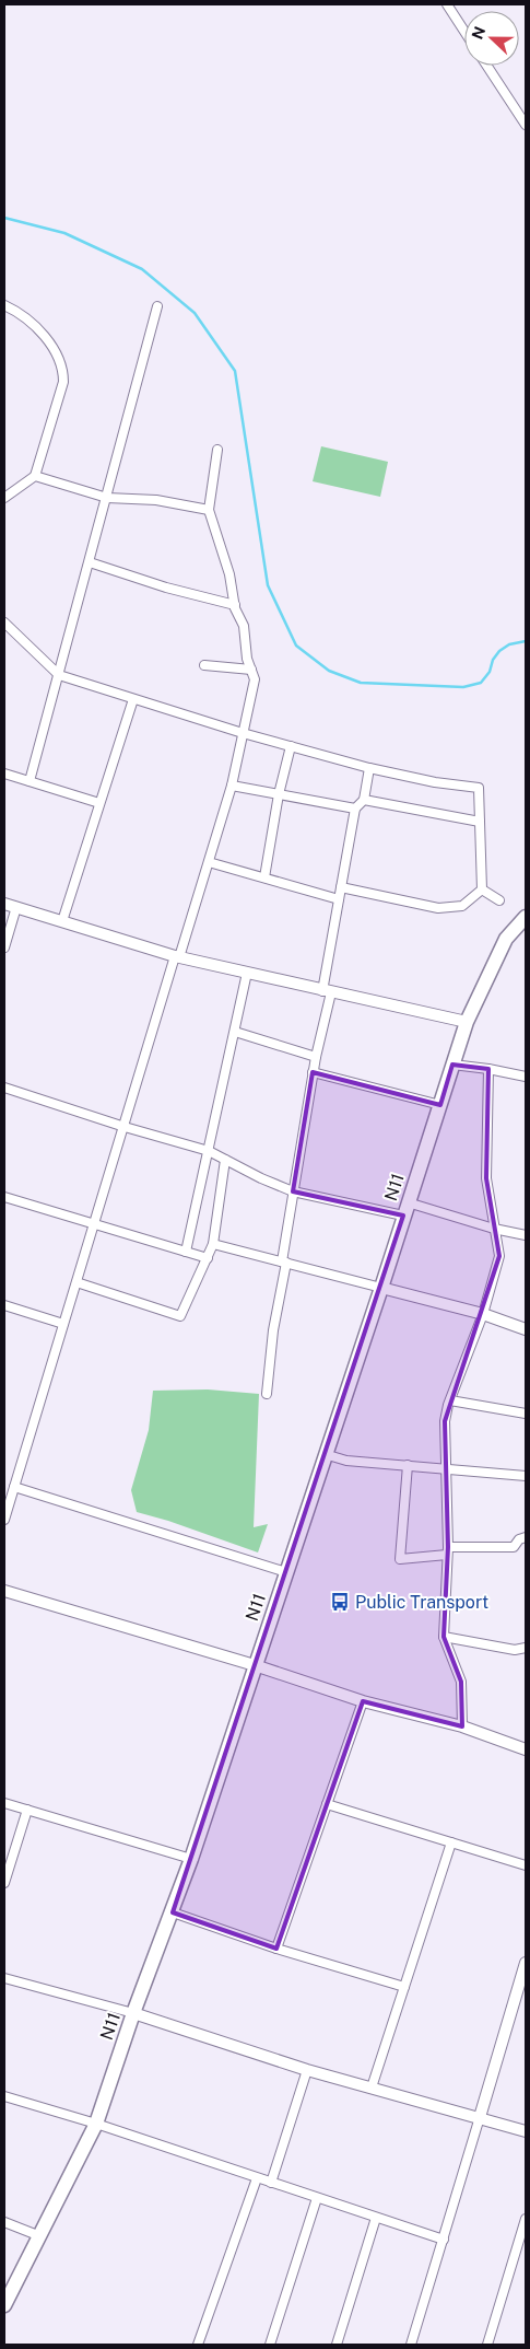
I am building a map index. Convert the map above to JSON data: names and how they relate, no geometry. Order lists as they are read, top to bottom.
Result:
{
  "streets": {
    "main road": ["N11"]
  },
  "places": {
    "bus stop": ["Public Transport"]
  },
  "north": "left"
}
